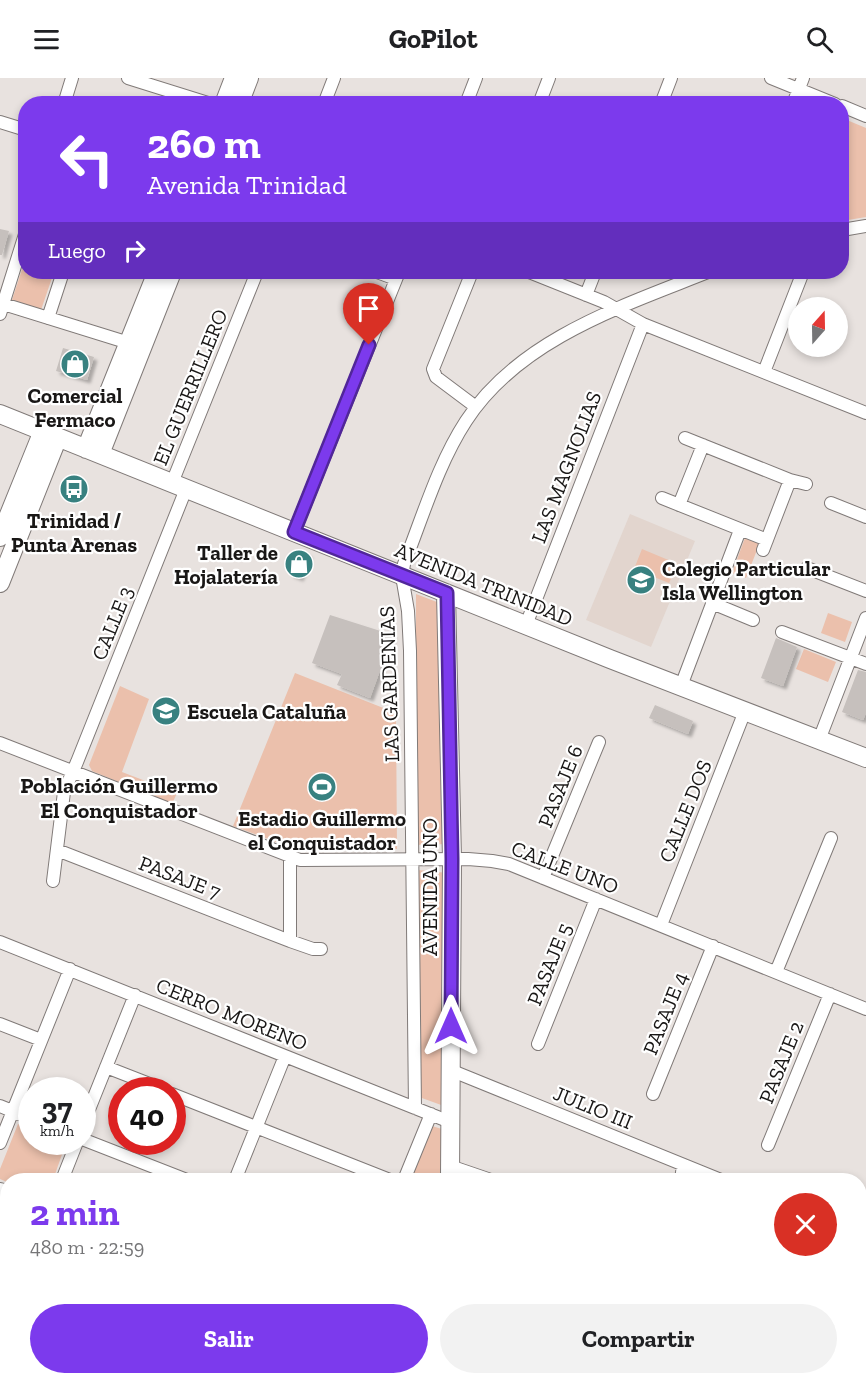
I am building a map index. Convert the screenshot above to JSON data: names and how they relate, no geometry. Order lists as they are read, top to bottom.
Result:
{
  "streets": {
    "main road": ["AVENIDA TRINIDAD", "AVENIDA UNO"],
    "street": [
      "EL GUERRILLERO",
      "LAS MAGNOLIAS",
      "CALLE 3",
      "LAS GARDENIAS",
      "PASAJE 6",
      "CALLE DOS",
      "CALLE UNO",
      "PASAJE 7",
      "PASAJE 5",
      "PASAJE 4",
      "CERRO MORENO",
      "PASAJE 2",
      "JULIO III"
    ]
  },
  "crossings": [
    ["EL GUERRILLERO", "AVENIDA TRINIDAD"],
    ["EL GUERRILLERO", "CALLE 3"],
    ["LAS MAGNOLIAS", "AVENIDA TRINIDAD"],
    ["AVENIDA TRINIDAD", "CALLE 3"],
    ["AVENIDA TRINIDAD", "LAS GARDENIAS"],
    ["AVENIDA TRINIDAD", "CALLE DOS"],
    ["AVENIDA TRINIDAD", "AVENIDA UNO"],
    ["CALLE 3", "CALLE UNO"],
    ["CALLE 3", "PASAJE 7"],
    ["LAS GARDENIAS", "CALLE UNO"],
    ["LAS GARDENIAS", "CERRO MORENO"],
    ["PASAJE 6", "CALLE UNO"],
    ["CALLE DOS", "CALLE UNO"],
    ["CALLE UNO", "AVENIDA UNO"],
    ["CALLE UNO", "PASAJE 5"],
    ["CALLE UNO", "PASAJE 4"],
    ["CALLE UNO", "PASAJE 2"],
    ["AVENIDA UNO", "CERRO MORENO"],
    ["AVENIDA UNO", "JULIO III"]
  ],
  "districts": ["Población Guillermo El Conquistador"],
  "places": {
    "shop": ["Comercial Fermaco", "Taller de Hojalatería"],
    "bus stop": ["Trinidad / Punta Arenas"],
    "school or university": ["Colegio Particular Isla Wellington", "Escuela Cataluña"],
    "sports": ["Estadio Guillermo el Conquistador"]
  },
  "north": "top",
  "page": {
    "header": "GoPilot",
    "turn": ["260 m", "Avenida Trinidad"],
    "then": "Luego",
    "speed": "37 km/h",
    "limit": "40",
    "heading": ["2 min", "480 m · 22:59"],
    "buttons": ["Salir", "Compartir"]
  }
}
